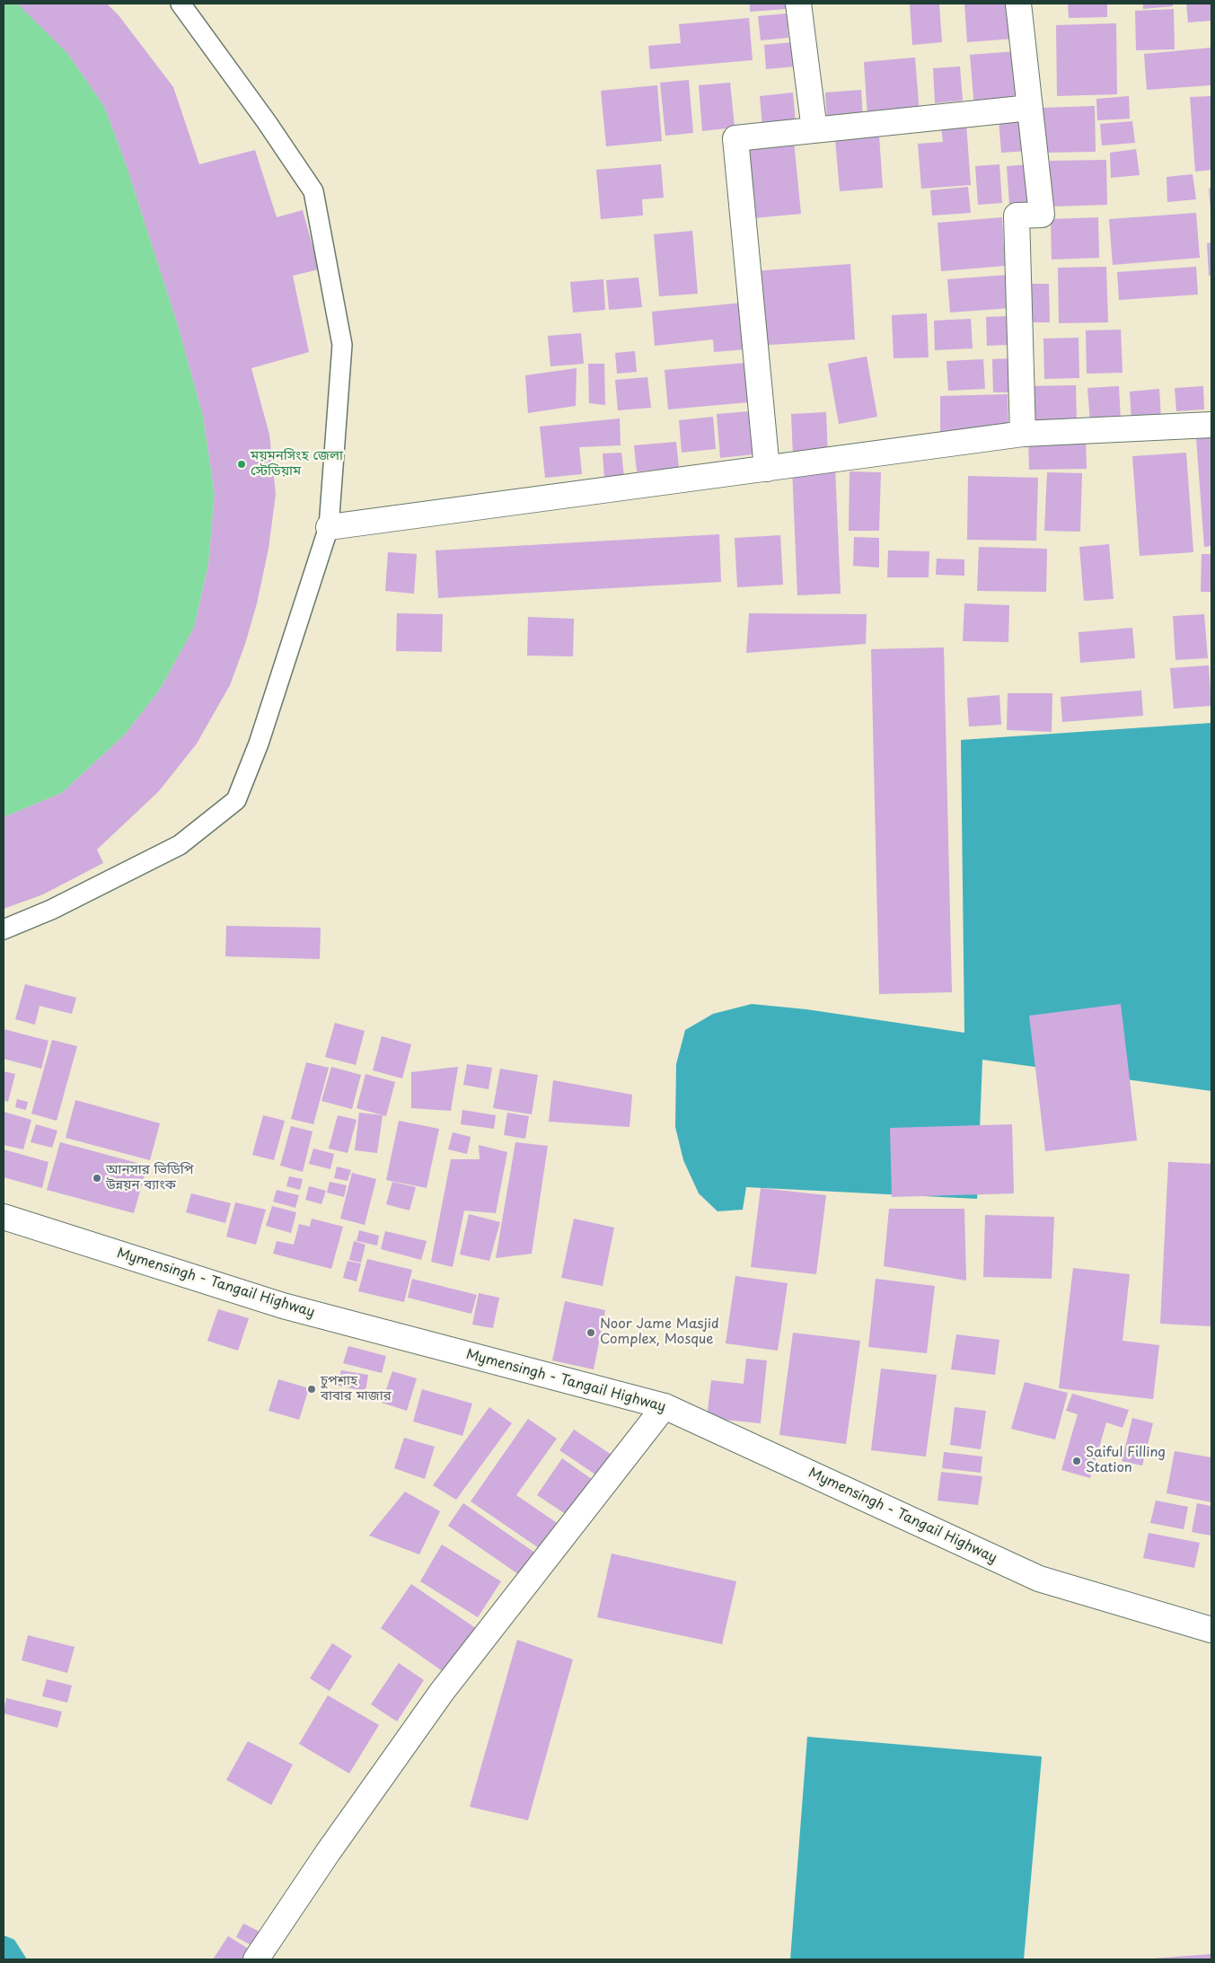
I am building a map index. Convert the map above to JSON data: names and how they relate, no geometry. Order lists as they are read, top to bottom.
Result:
{
  "streets": {
    "main road": ["Mymensingh - Tangail Highway"]
  },
  "places": [
    "ময়মনসিংহ জেলা স্টেডিয়াম",
    "আনসার ভিডিপি উন্নয়ন ব্যাংক",
    "Noor Jame Masjid Complex, Mosque",
    "চুপশাহ বাবার মাজার",
    "Saiful Filling Station"
  ]
}
